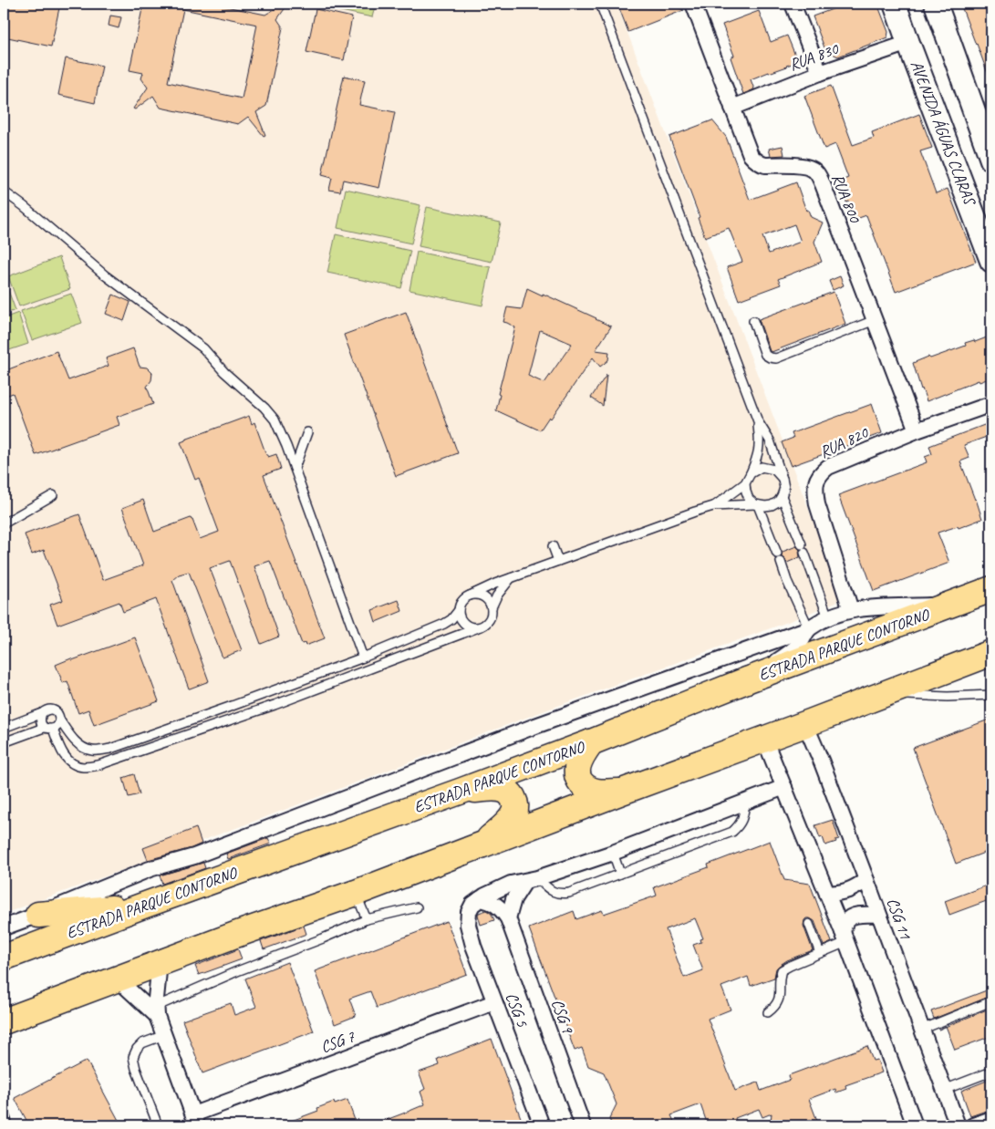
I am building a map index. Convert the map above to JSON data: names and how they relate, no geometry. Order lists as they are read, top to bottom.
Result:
{
  "streets": {
    "highway": ["ESTRADA PARQUE CONTORNO"],
    "main road": ["AVENIDA ÁGUAS CLARAS"],
    "street": [
      "RUA 830",
      "RUA 800",
      "RUA 820",
      "CSG 11",
      "CSG 5",
      "CSG 9",
      "CSG 7"
    ]
  },
  "crossings": [
    ["RUA 830", "AVENIDA ÁGUAS CLARAS"],
    ["RUA 830", "RUA 800"],
    ["RUA 800", "RUA 820"],
    ["CSG 5", "CSG 9"],
    ["CSG 5", "CSG 7"]
  ]
}
